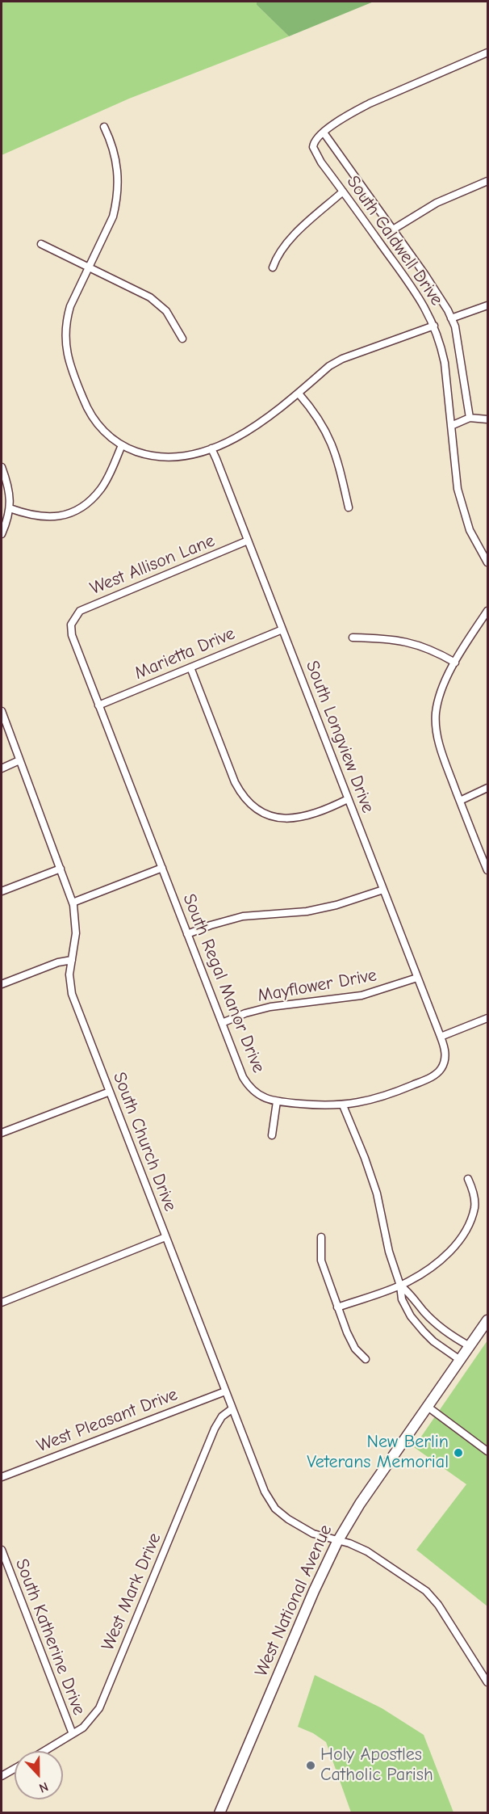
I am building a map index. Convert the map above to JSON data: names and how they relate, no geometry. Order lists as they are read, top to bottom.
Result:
{
  "streets": {
    "main road": ["West National Avenue"],
    "street": [
      "South Caldwell Drive",
      "West Allison Lane",
      "Marietta Drive",
      "South Longview Drive",
      "South Regal Manor Drive",
      "Mayflower Drive",
      "South Church Drive",
      "West Pleasant Drive",
      "West Mark Drive",
      "South Katherine Drive"
    ]
  },
  "crossings": [
    ["West Allison Lane", "South Longview Drive"],
    ["West Allison Lane", "South Regal Manor Drive"],
    ["Marietta Drive", "South Longview Drive"],
    ["Marietta Drive", "South Regal Manor Drive"],
    ["South Longview Drive", "South Regal Manor Drive"],
    ["South Longview Drive", "Mayflower Drive"],
    ["South Regal Manor Drive", "Mayflower Drive"],
    ["South Church Drive", "West Pleasant Drive"],
    ["South Church Drive", "West Mark Drive"],
    ["South Church Drive", "West National Avenue"],
    ["West Mark Drive", "South Katherine Drive"]
  ],
  "places": ["New Berlin Veterans Memorial", "Holy Apostles Catholic Parish"],
  "north": "bottom"
}
